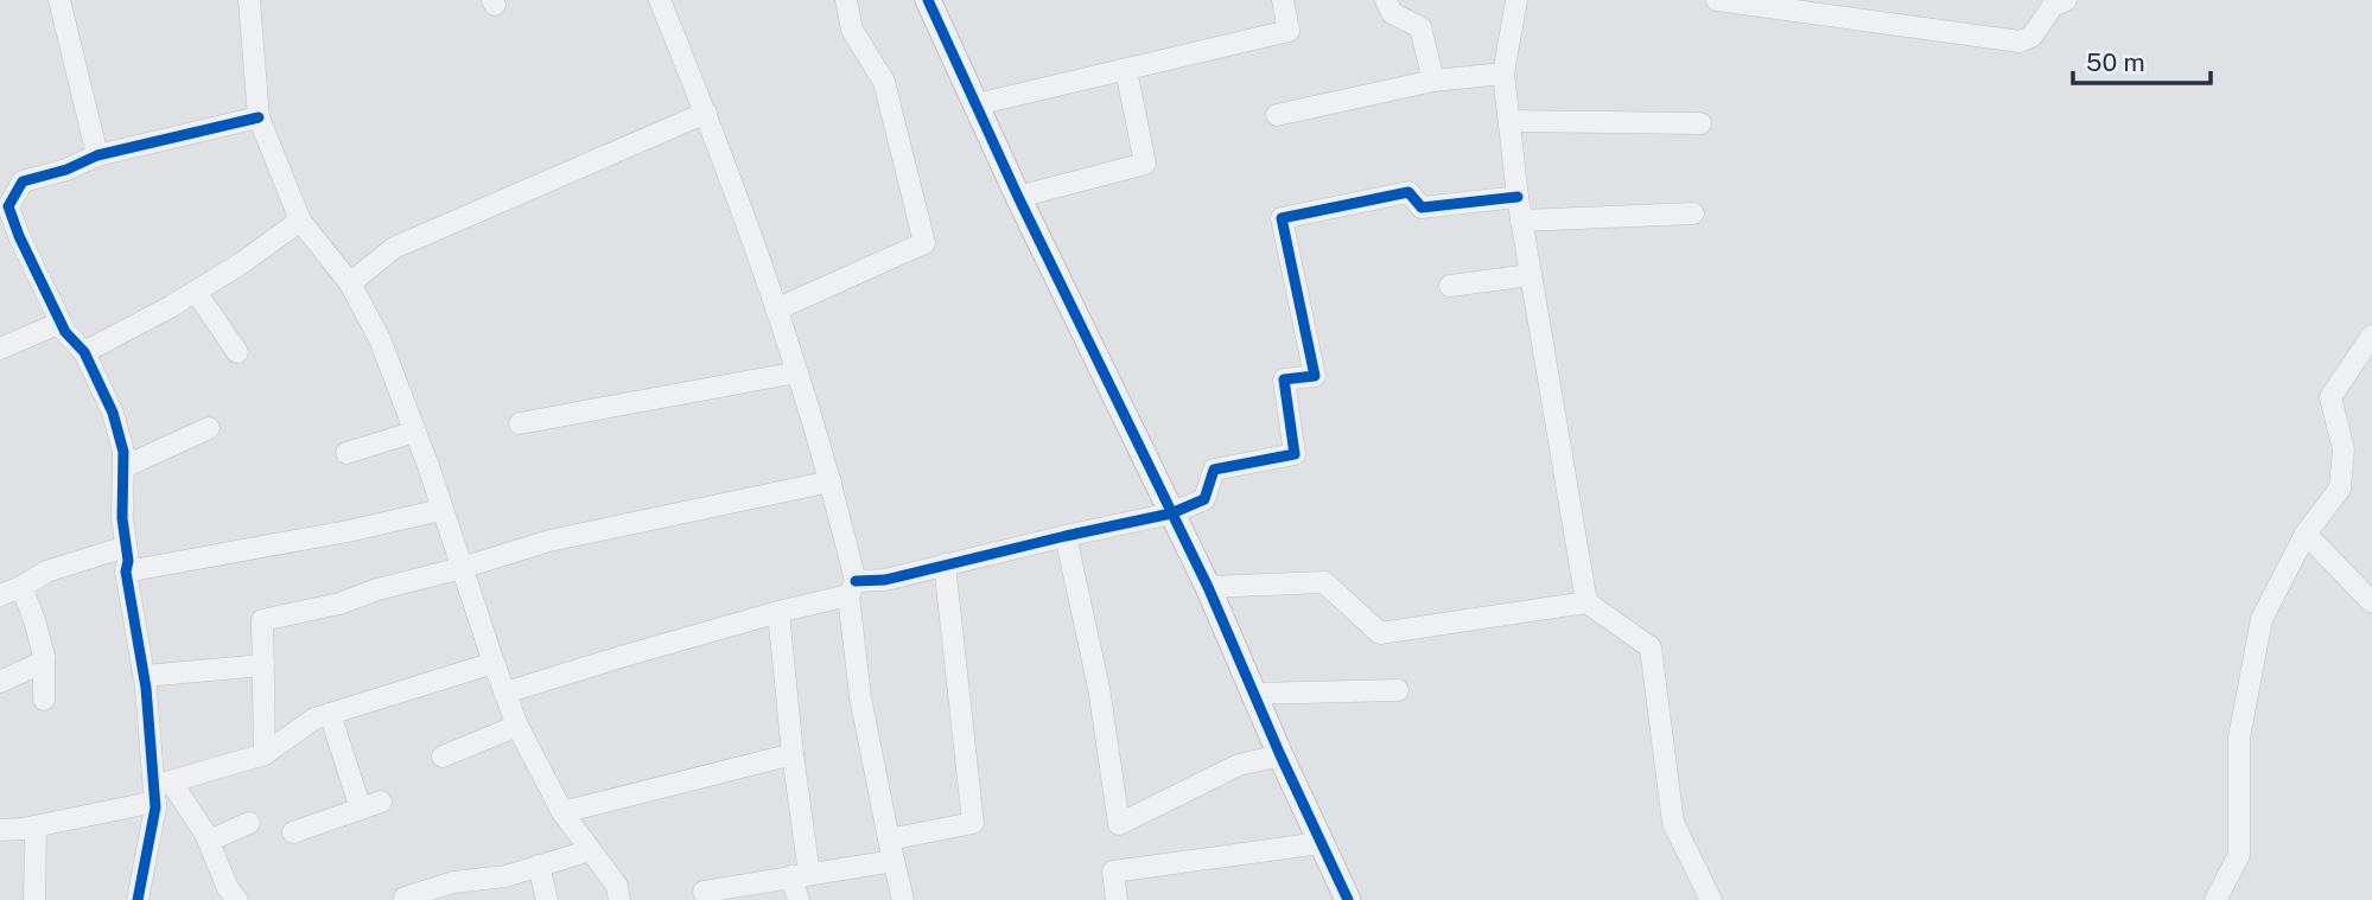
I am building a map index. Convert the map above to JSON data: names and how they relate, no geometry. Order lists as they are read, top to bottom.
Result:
{
  "scale_bar": "50 m"
}
